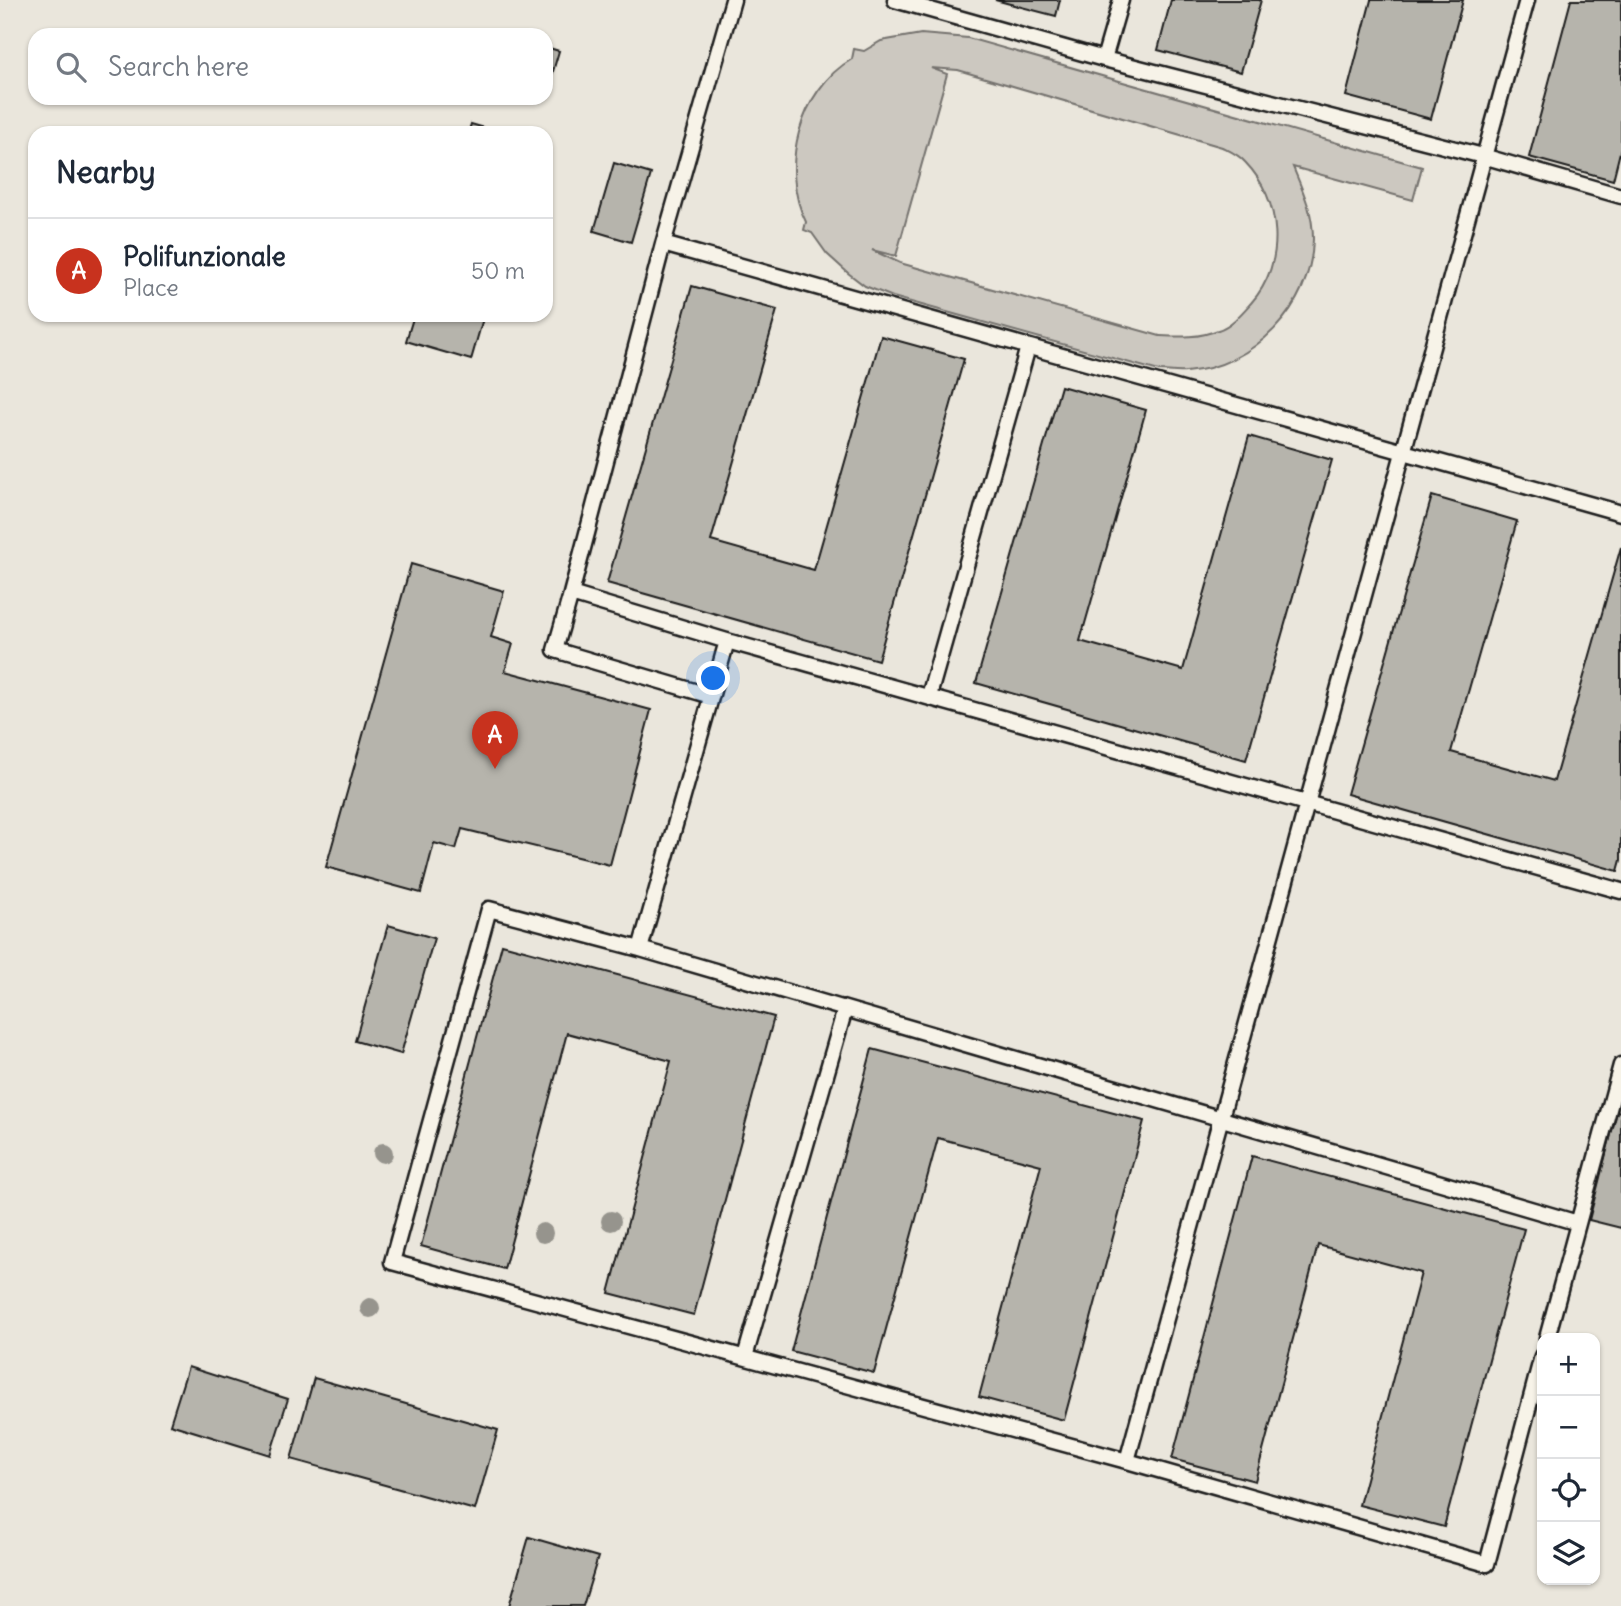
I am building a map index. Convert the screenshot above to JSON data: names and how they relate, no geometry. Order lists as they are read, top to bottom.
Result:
{
  "page": {
    "search": "Search here",
    "heading": "Nearby",
    "list": [
      {
        "mark": "A",
        "name": "Polifunzionale",
        "note": "Place",
        "value": "50 m"
      }
    ],
    "pins": "A",
    "map_buttons": ["+", "−"]
  }
}
